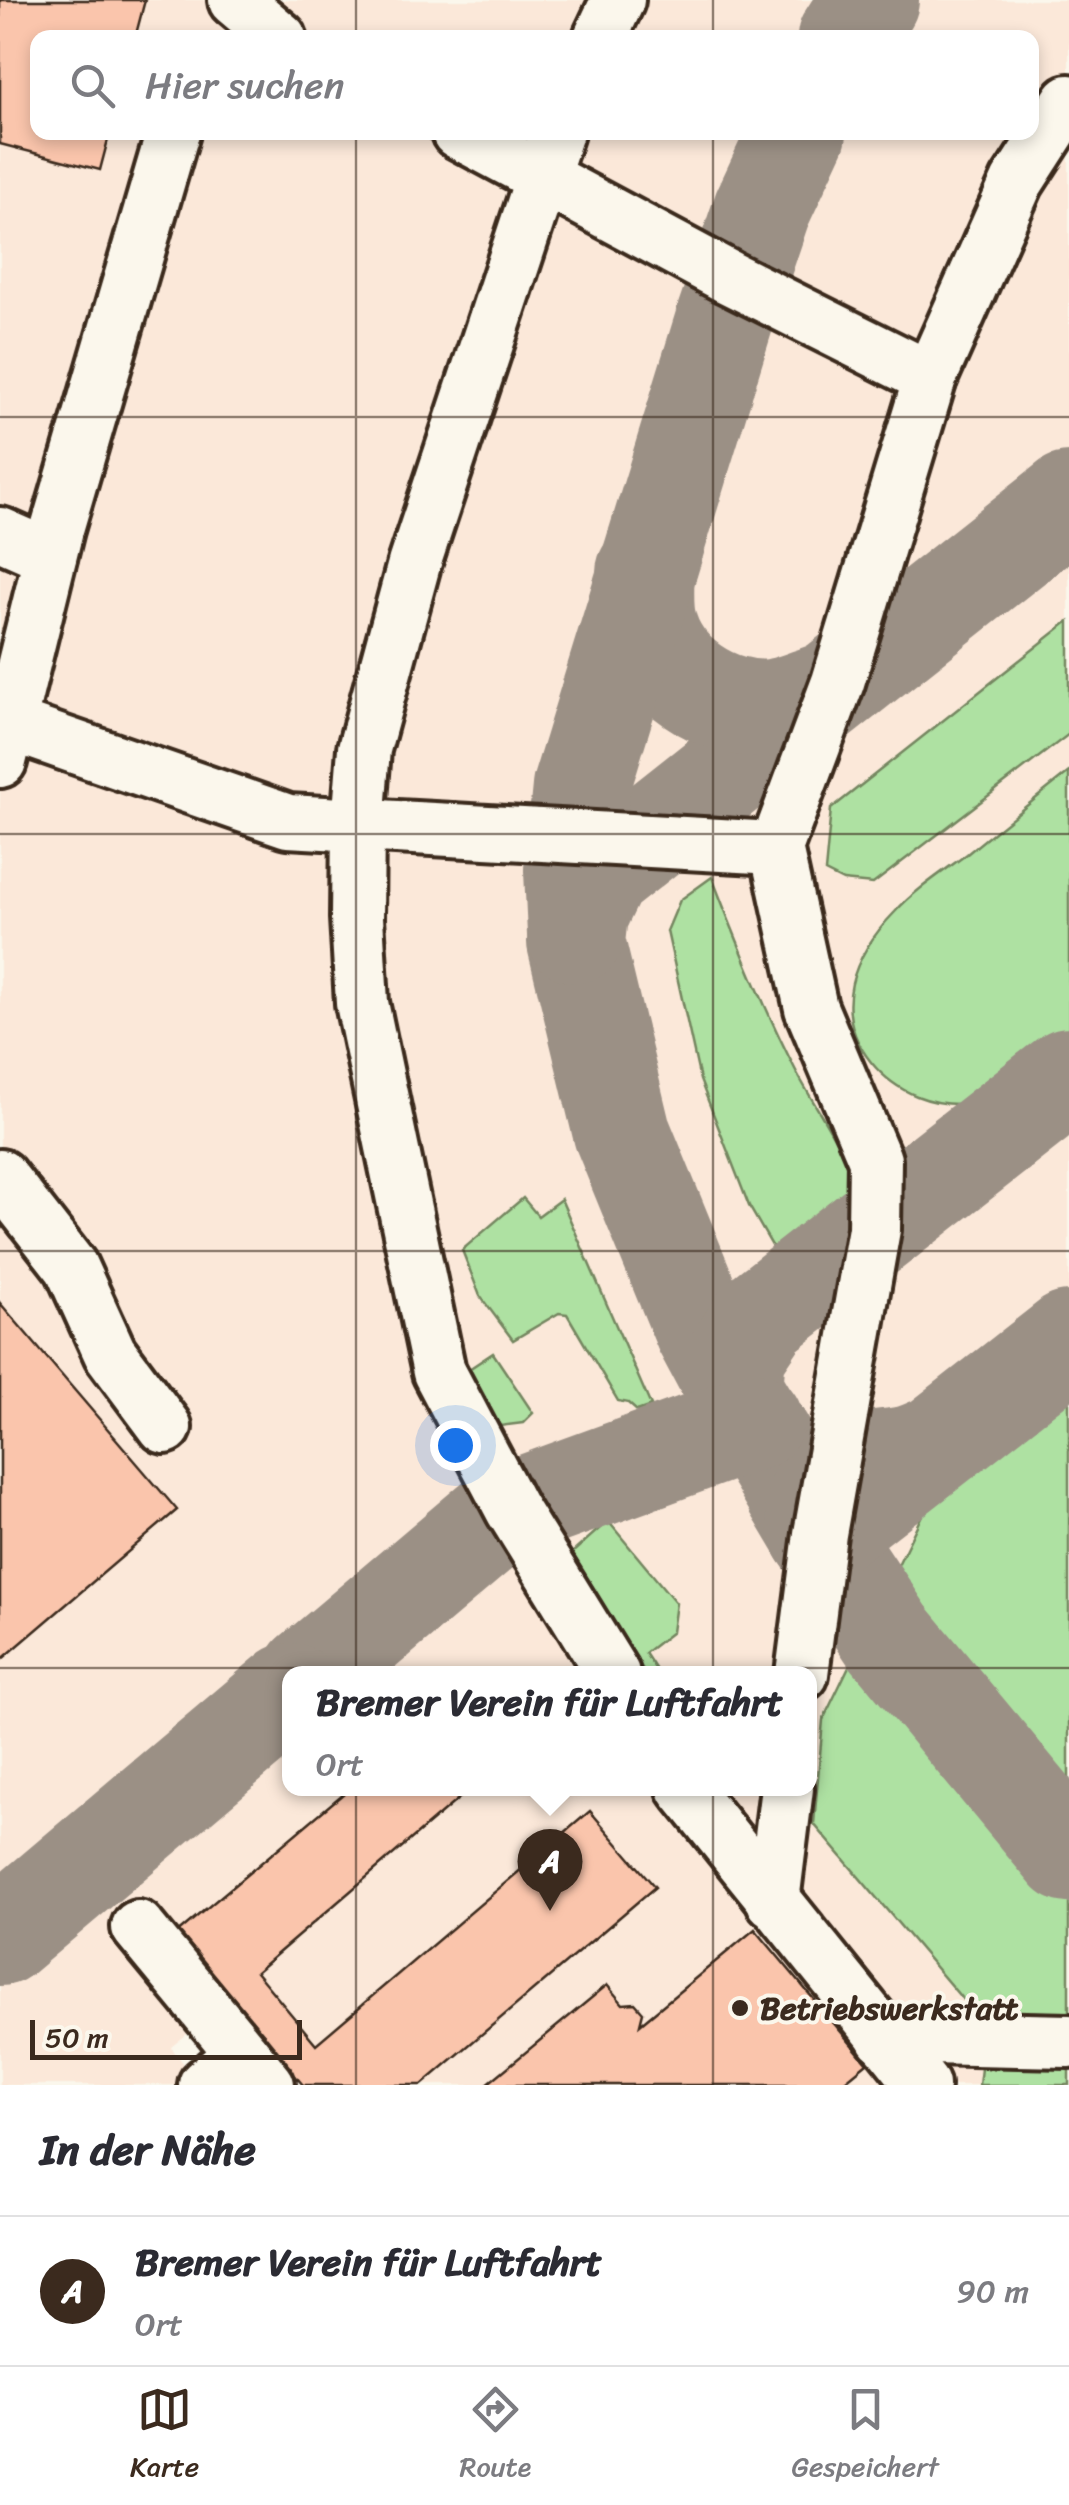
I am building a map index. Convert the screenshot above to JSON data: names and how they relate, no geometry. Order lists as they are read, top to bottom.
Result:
{
  "places": ["Betriebswerkstatt"],
  "scale_bar": "50 m",
  "page": {
    "search": "Hier suchen",
    "popup": ["Bremer Verein für Luftfahrt", "Ort"],
    "pins": "A",
    "scale": "50 m",
    "heading": "In der Nähe",
    "list": [
      {
        "mark": "A",
        "name": "Bremer Verein für Luftfahrt",
        "note": "Ort",
        "value": "90 m"
      }
    ],
    "nav": ["Karte", "Route", "Gespeichert"]
  }
}
